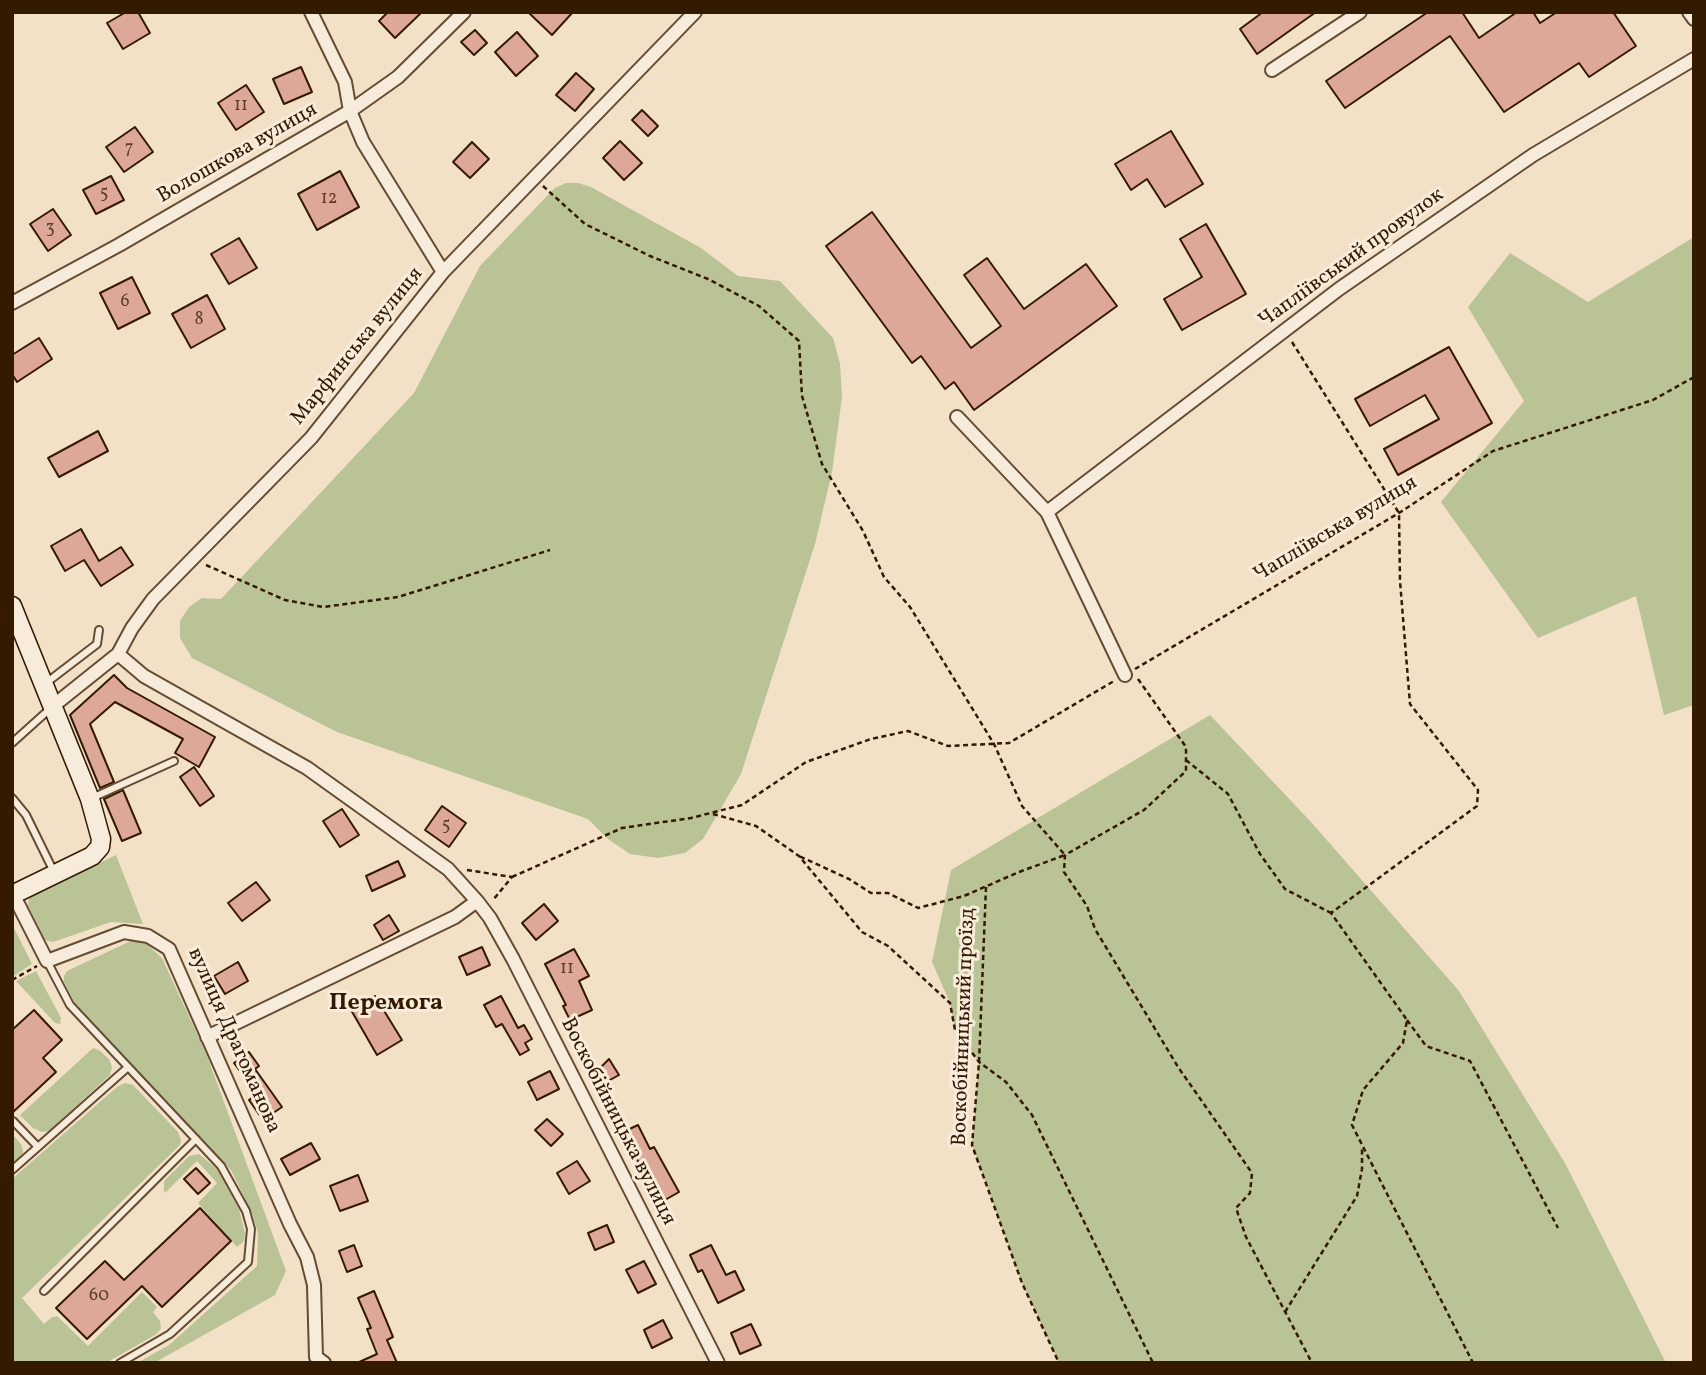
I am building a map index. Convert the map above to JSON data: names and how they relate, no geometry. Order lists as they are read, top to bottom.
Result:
{
  "streets": {
    "street": [
      "Волошкова вулиця",
      "Чапліївський провулок",
      "Марфинська вулиця",
      "вулиця Драгоманова",
      "Воскобійницька вулиця"
    ],
    "path": ["Чапліївська вулиця", "Воскобійницький проїзд"]
  },
  "crossings": [
    ["Марфинська вулиця", "Воскобійницька вулиця"]
  ],
  "districts": ["Перемога"],
  "house_numbers": [
    "11",
    "7",
    "5",
    "12",
    "3",
    "6",
    "8",
    "5",
    "11",
    "60"
  ]
}
